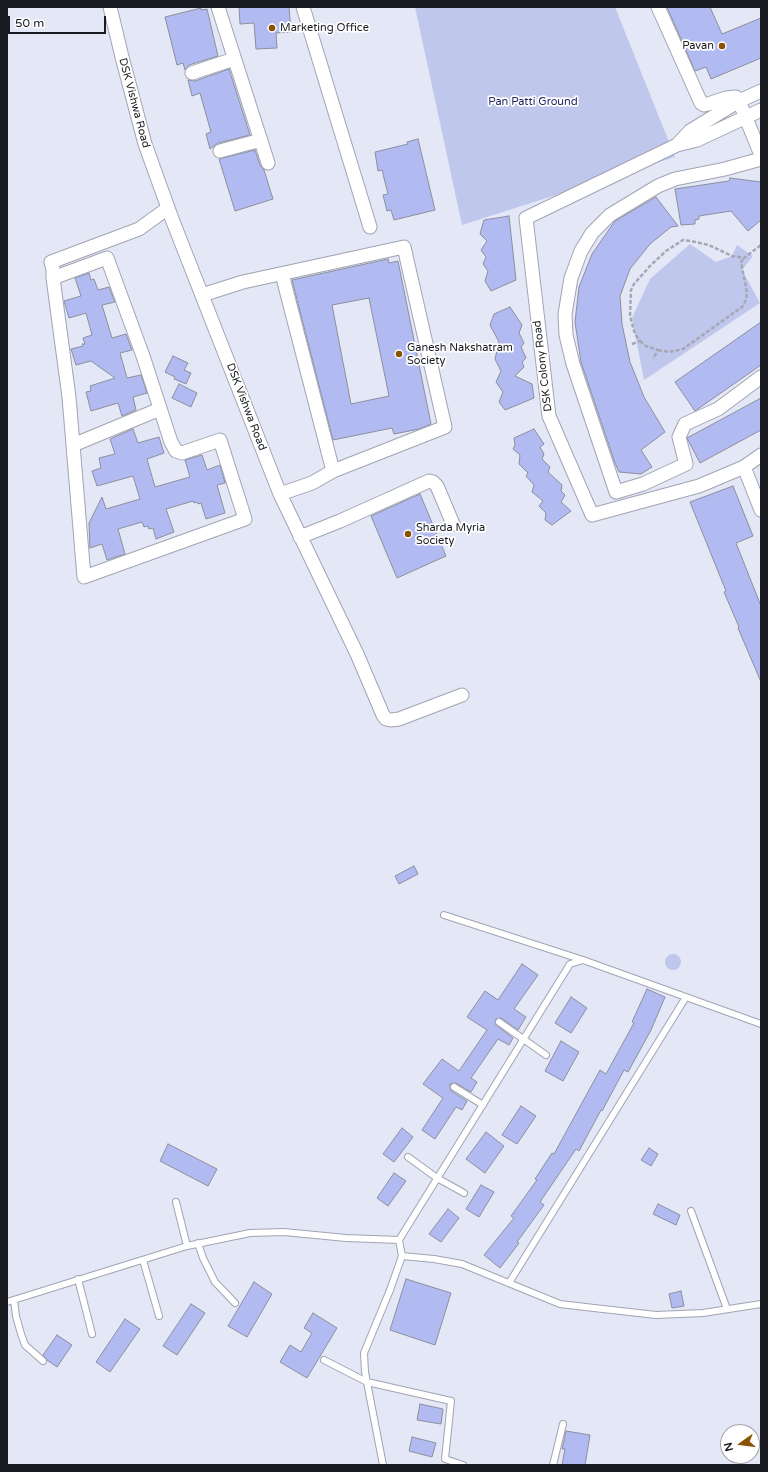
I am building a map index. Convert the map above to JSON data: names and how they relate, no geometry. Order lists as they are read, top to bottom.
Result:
{
  "streets": {
    "street": ["DSK Vishwa Road", "DSK Colony Road"]
  },
  "parks": ["Pan Patti Ground"],
  "places": [
    "Marketing Office",
    "Pavan",
    "Ganesh Nakshatram Society",
    "Sharda Myria Society"
  ],
  "scale_bar": "50 m",
  "north": "left"
}
